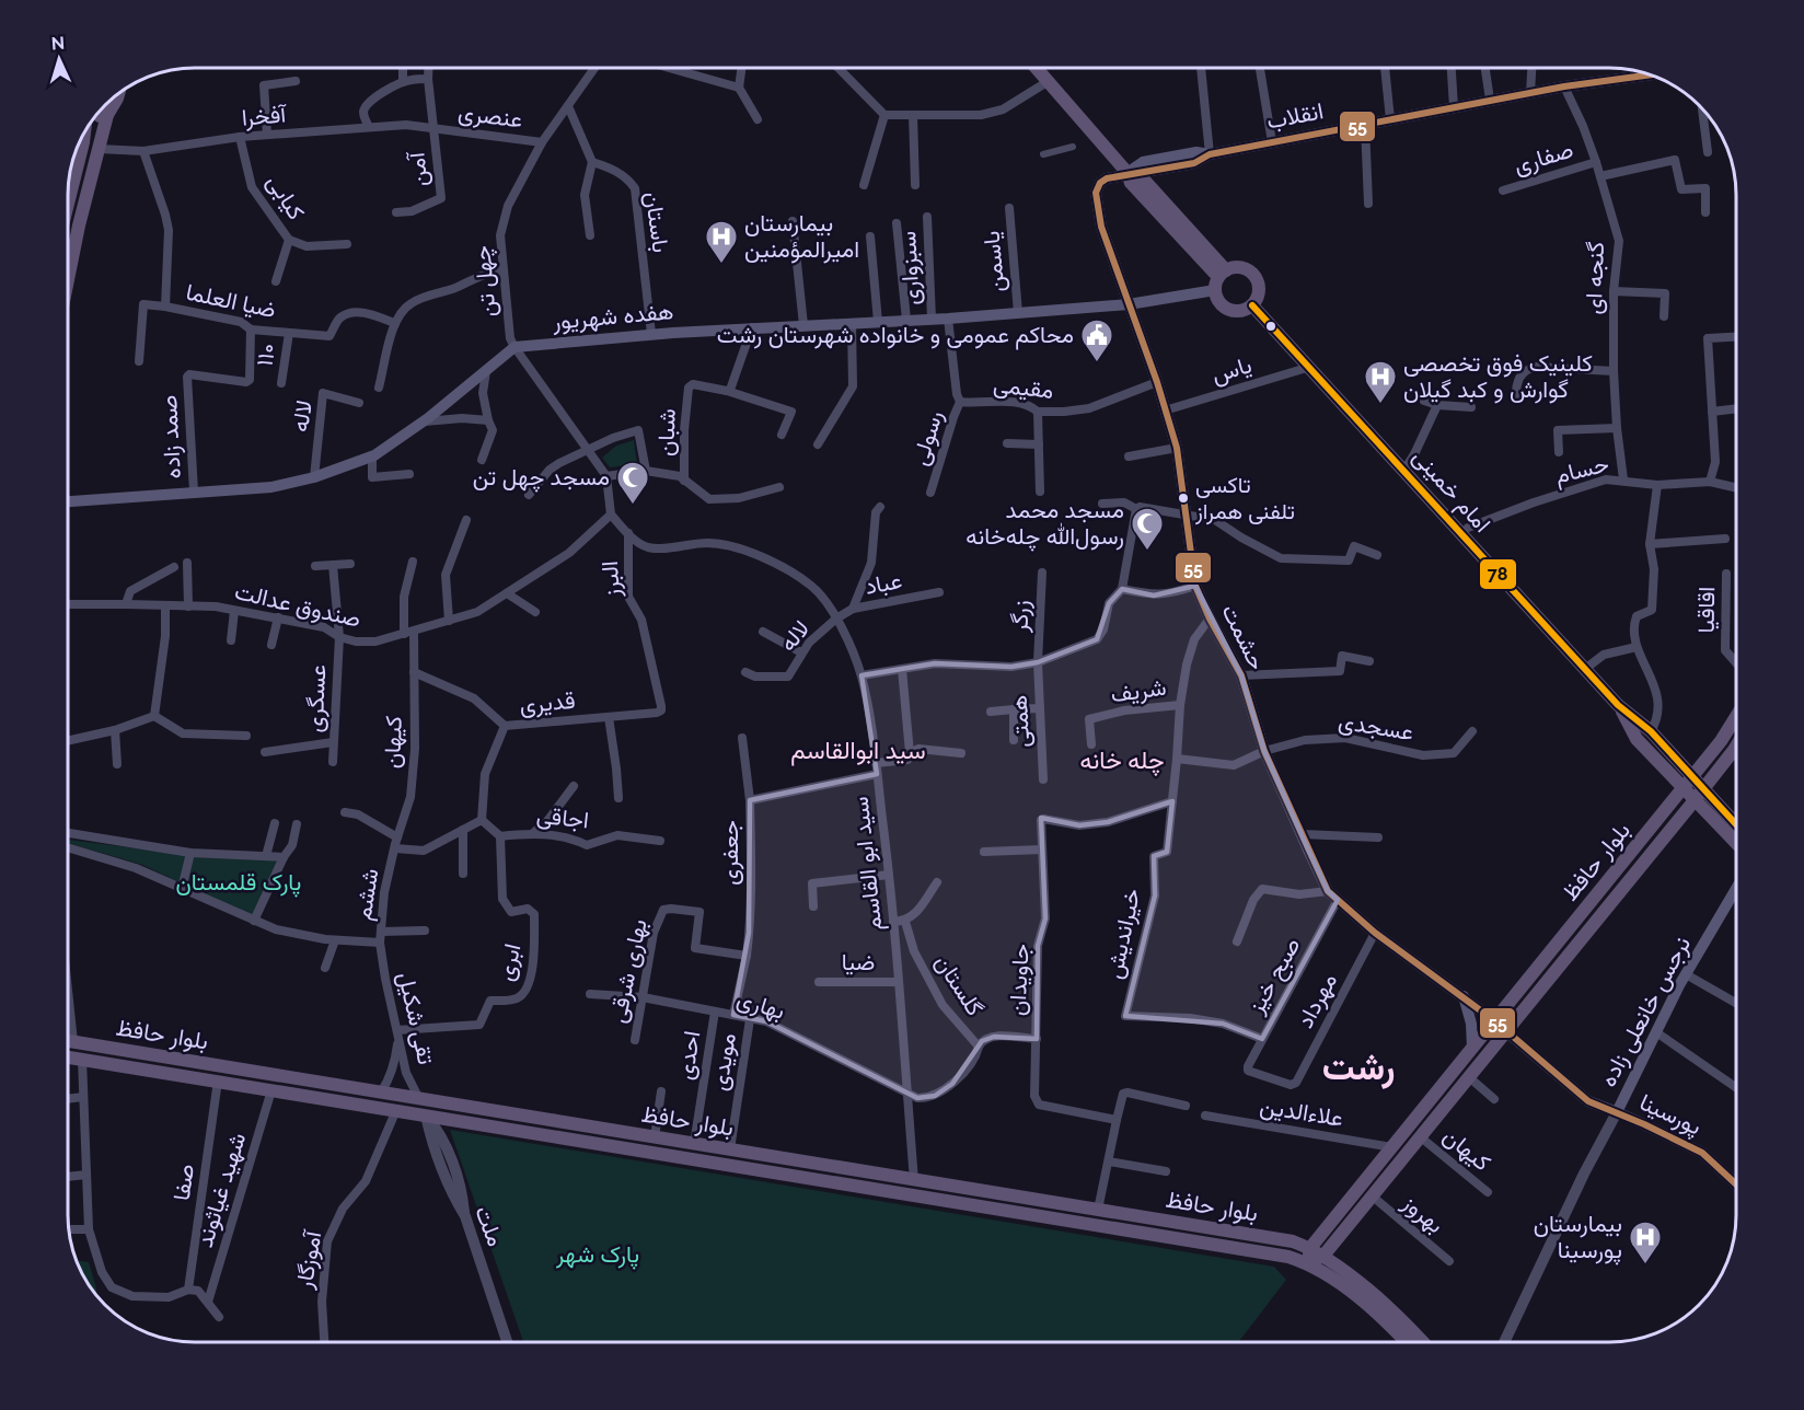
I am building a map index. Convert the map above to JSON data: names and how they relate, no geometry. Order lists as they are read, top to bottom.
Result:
{
  "streets": {
    "main road": [
      "انقلاب",
      "هفده شهریور",
      "امام خمینی",
      "حشمت",
      "بلوار حافظ",
      "نرجس خانعلی زاده",
      "پورسینا"
    ],
    "street": [
      "آفخرا",
      "عنصری",
      "صفاری",
      "آمن",
      "کیابی",
      "باستان",
      "یاسمن",
      "سبزواری",
      "گنجه ای",
      "چهل تن",
      "ضیا العلما",
      "۱۱۰",
      "یاس",
      "مقیمی",
      "لاله",
      "شبان",
      "صمد زاده",
      "رسولی",
      "حسام",
      "البرز",
      "عباد",
      "صندوق عدالت",
      "اقاقیا",
      "زرگر",
      "شریف",
      "عسگری",
      "قدیری",
      "همتی",
      "عسجدی",
      "کیهان",
      "اجاقی",
      "جعفری",
      "سید ابو القاسم",
      "ششم",
      "خیراندیش",
      "ابری",
      "ضیا",
      "بهاری شرقی",
      "صبح خیز",
      "جاویدان",
      "گلستان",
      "مهرداد",
      "بهاری",
      "تقی شکیل",
      "احدی",
      "مویدی",
      "علاءالدین",
      "صفا",
      "شهید غیاثوند",
      "بهروز",
      "ملت",
      "آموزگار"
    ]
  },
  "crossings": [
    ["آفخرا", "عنصری"],
    ["آفخرا", "آمن"],
    ["آفخرا", "کیابی"],
    ["آفخرا", "ضیا العلما"],
    ["عنصری", "آمن"],
    ["عنصری", "چهل تن"],
    ["انقلاب", "گنجه ای"],
    ["انقلاب", "حشمت"],
    ["صفاری", "گنجه ای"],
    ["باستان", "هفده شهریور"],
    ["یاسمن", "هفده شهریور"],
    ["سبزواری", "هفده شهریور"],
    ["گنجه ای", "حسام"],
    ["چهل تن", "هفده شهریور"],
    ["چهل تن", "صندوق عدالت"],
    ["چهل تن", "سید ابو القاسم"],
    ["ضیا العلما", "۱۱۰"],
    ["ضیا العلما", "صمد زاده"],
    ["هفده شهریور", "رسولی"],
    ["هفده شهریور", "امام خمینی"],
    ["هفده شهریور", "حشمت"],
    ["یاس", "امام خمینی"],
    ["یاس", "حشمت"],
    ["مقیمی", "رسولی"],
    ["مقیمی", "حشمت"],
    ["لاله", "عباد"],
    ["لاله", "سید ابو القاسم"],
    ["حسام", "امام خمینی"],
    ["امام خمینی", "بلوار حافظ"],
    ["البرز", "قدیری"],
    ["البرز", "سید ابو القاسم"],
    ["عباد", "سید ابو القاسم"],
    ["صندوق عدالت", "عسگری"],
    ["صندوق عدالت", "کیهان"],
    ["صندوق عدالت", "سید ابو القاسم"],
    ["زرگر", "همتی"],
    ["حشمت", "عسجدی"],
    ["حشمت", "بلوار حافظ"],
    ["حشمت", "خیراندیش"],
    ["حشمت", "صبح خیز"],
    ["حشمت", "مهرداد"],
    ["شریف", "خیراندیش"],
    ["قدیری", "کیهان"],
    ["عسجدی", "خیراندیش"],
    ["کیهان", "بلوار حافظ"],
    ["کیهان", "ششم"],
    ["اجاقی", "ابری"],
    ["جعفری", "سید ابو القاسم"],
    ["جعفری", "بهاری شرقی"],
    ["جعفری", "بهاری"],
    ["بلوار حافظ", "سید ابو القاسم"],
    ["بلوار حافظ", "تقی شکیل"],
    ["بلوار حافظ", "احدی"],
    ["بلوار حافظ", "مویدی"],
    ["بلوار حافظ", "علاءالدین"],
    ["بلوار حافظ", "پورسینا"],
    ["بلوار حافظ", "صفا"],
    ["بلوار حافظ", "شهید غیاثوند"],
    ["بلوار حافظ", "بهروز"],
    ["بلوار حافظ", "ملت"],
    ["بلوار حافظ", "آموزگار"],
    ["سید ابو القاسم", "ضیا"],
    ["سید ابو القاسم", "بهاری"],
    ["ششم", "تقی شکیل"],
    ["خیراندیش", "صبح خیز"],
    ["خیراندیش", "جاویدان"],
    ["ابری", "تقی شکیل"],
    ["بهاری شرقی", "بهاری"],
    ["صبح خیز", "مهرداد"],
    ["جاویدان", "گلستان"],
    ["بهاری", "احدی"],
    ["بهاری", "مویدی"],
    ["نرجس خانعلی زاده", "پورسینا"]
  ],
  "districts": ["سید ابوالقاسم", "چله خانه", "رشت"],
  "parks": ["پارک قلمستان", "پارک شهر"],
  "places": {
    "hospital": ["بیمارستان امیرالمؤمنین", "کلینیک فوق تخصصی گوارش و کبد گیلان", "بیمارستان پورسینا"],
    "public building": ["محاکم عمومی و خانواده شهرستان رشت"],
    "other": ["تاکسی تلفنی همراز"],
    "mosque": ["مسجد چهل تن", "مسجد محمد رسول‌‌الله چله‌خانه"]
  },
  "lines": ["transit line 55", "transit line 78"],
  "north": "top"
}
